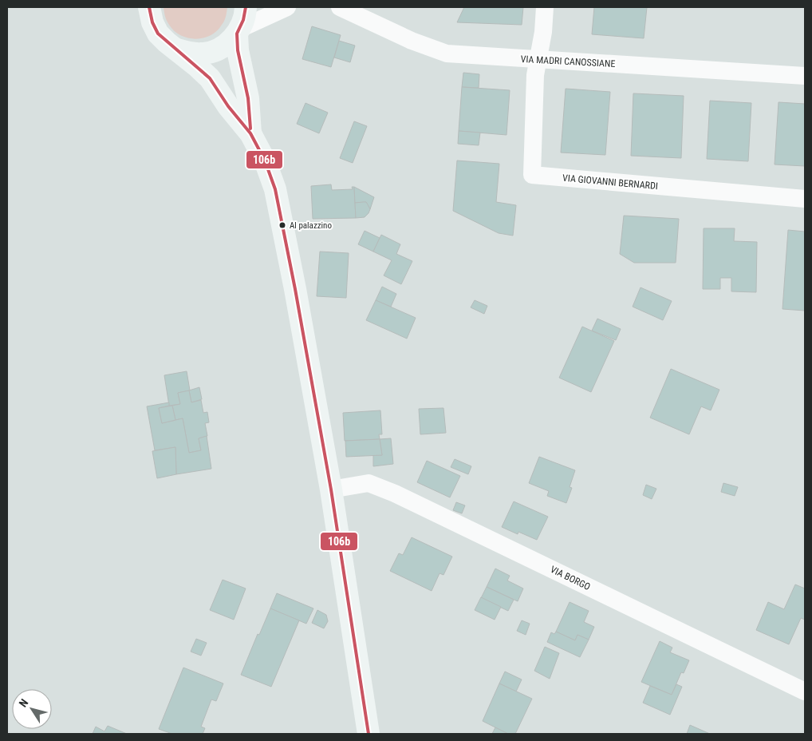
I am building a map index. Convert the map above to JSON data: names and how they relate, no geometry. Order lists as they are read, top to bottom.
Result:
{
  "streets": {
    "street": ["VIA MADRI CANOSSIANE", "VIA GIOVANNI BERNARDI", "VIA BORGO"]
  },
  "crossings": [
    ["VIA MADRI CANOSSIANE", "VIA GIOVANNI BERNARDI"]
  ],
  "places": ["Al palazzino"],
  "lines": ["transit line 106b"],
  "north": "top left"
}
